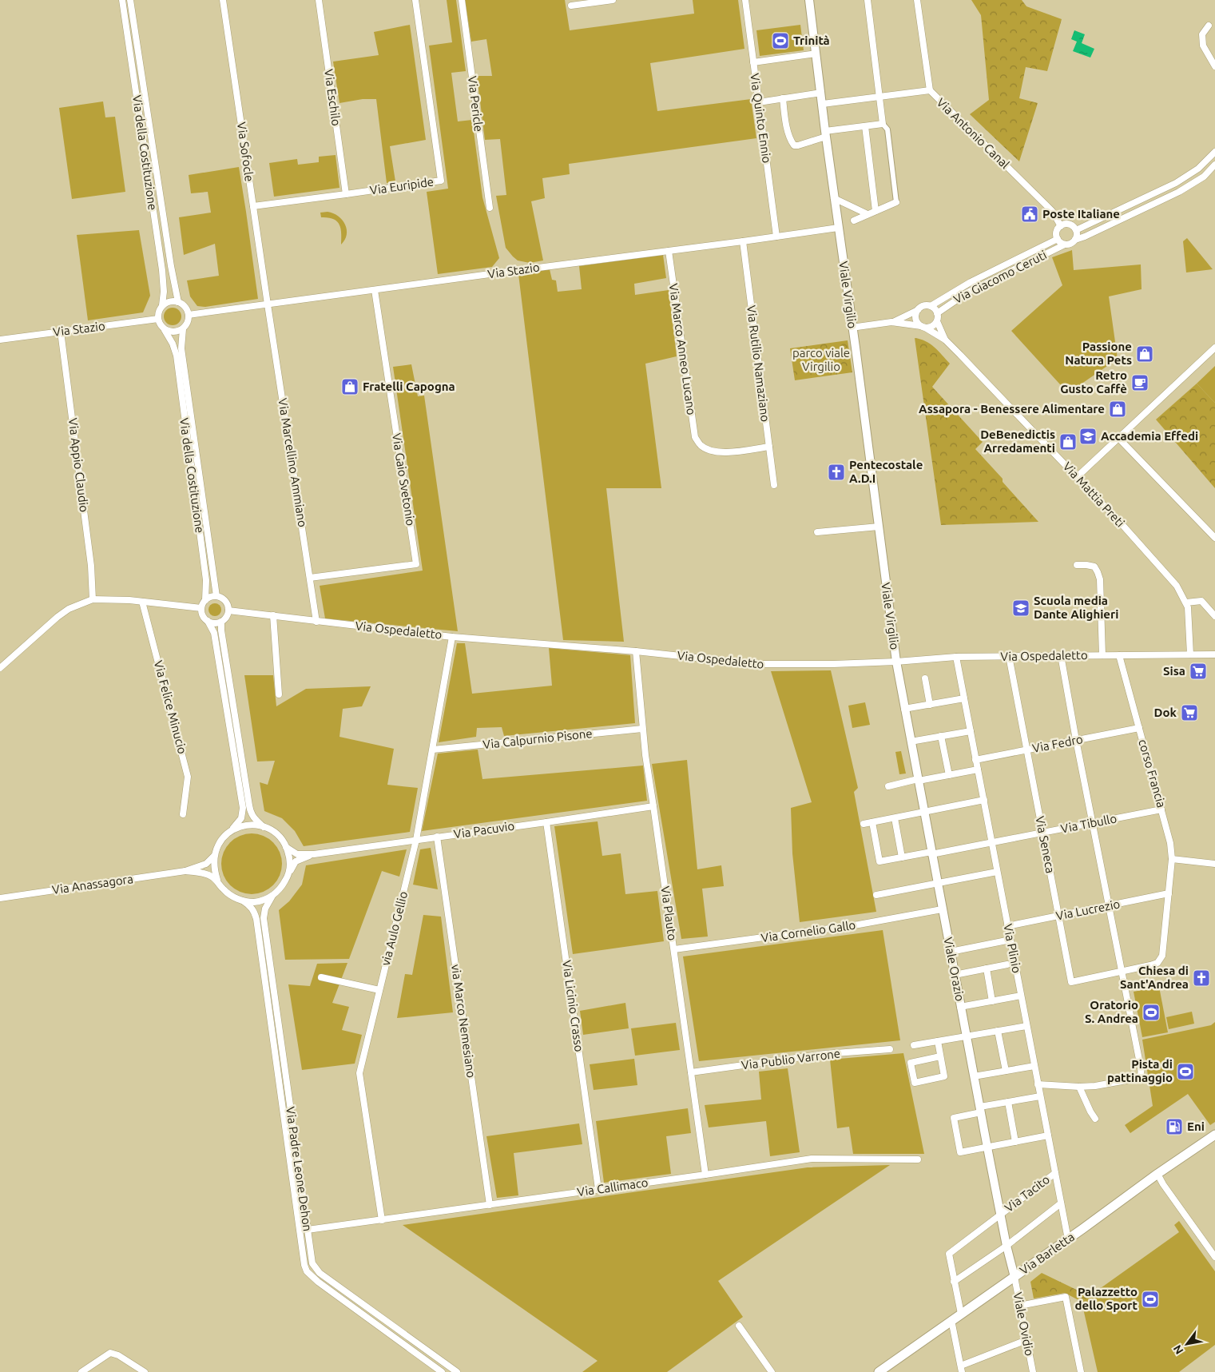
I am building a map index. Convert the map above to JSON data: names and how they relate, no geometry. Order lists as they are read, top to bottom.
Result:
{
  "streets": {
    "main road": ["Via Barletta"],
    "street": [
      "Via Eschilo",
      "Via Pericle",
      "Via Quinto Ennio",
      "Via Antonio Canal",
      "Via Sofocle",
      "Via della Costituzione",
      "Via Euripide",
      "Via Stazio",
      "Via Giacomo Ceruti",
      "Viale Virgilio",
      "Via Marco Anneo Lucano",
      "Via Rutilio Namaziano",
      "Via Marcellino Ammiano",
      "Via Appio Claudio",
      "Via Gaio Svetonio",
      "Via Mattia Preti",
      "Via Ospedaletto",
      "Via Felice Minucio",
      "Via Calpurnio Pisone",
      "Via Fedro",
      "corso Francia",
      "Via Tibullo",
      "Via Pacuvio",
      "Via Seneca",
      "Via Anassagora",
      "Via Lucrezio",
      "Via Plauto",
      "via Aulo Gellio",
      "Via Cornelio Gallo",
      "Via Plinio",
      "Viale Orazio",
      "Via Licinio Crasso",
      "via Marco Nemesiano",
      "Via Publio Varrone",
      "Via Padre Leone Dehon",
      "Via Callimaco",
      "Via Tacito",
      "Viale Ovidio"
    ]
  },
  "crossings": [
    ["Via Eschilo", "Via Euripide"],
    ["Via Quinto Ennio", "Via Stazio"],
    ["Via Antonio Canal", "Via Giacomo Ceruti"],
    ["Via Sofocle", "Via Euripide"],
    ["Via Sofocle", "Via Stazio"],
    ["Via Sofocle", "Via Marcellino Ammiano"],
    ["Via della Costituzione", "Via Stazio"],
    ["Via della Costituzione", "Via Ospedaletto"],
    ["Via Stazio", "Viale Virgilio"],
    ["Via Stazio", "Via Marco Anneo Lucano"],
    ["Via Stazio", "Via Rutilio Namaziano"],
    ["Via Stazio", "Via Marcellino Ammiano"],
    ["Via Stazio", "Via Appio Claudio"],
    ["Via Stazio", "Via Gaio Svetonio"],
    ["Via Giacomo Ceruti", "Via Mattia Preti"],
    ["Viale Virgilio", "Via Ospedaletto"],
    ["Viale Virgilio", "Viale Orazio"],
    ["Via Marco Anneo Lucano", "Via Rutilio Namaziano"],
    ["Via Marcellino Ammiano", "Via Gaio Svetonio"],
    ["Via Marcellino Ammiano", "Via Ospedaletto"],
    ["Via Mattia Preti", "Via Ospedaletto"],
    ["Via Ospedaletto", "corso Francia"],
    ["Via Ospedaletto", "Via Seneca"],
    ["Via Ospedaletto", "Via Plauto"],
    ["Via Ospedaletto", "via Aulo Gellio"],
    ["Via Ospedaletto", "Via Plinio"],
    ["Via Ospedaletto", "Viale Orazio"],
    ["Via Calpurnio Pisone", "Via Plauto"],
    ["Via Calpurnio Pisone", "via Aulo Gellio"],
    ["Via Fedro", "corso Francia"],
    ["Via Fedro", "Via Seneca"],
    ["Via Fedro", "Via Plinio"],
    ["corso Francia", "Via Tibullo"],
    ["corso Francia", "Via Seneca"],
    ["corso Francia", "Via Lucrezio"],
    ["Via Tibullo", "Via Seneca"],
    ["Via Tibullo", "Via Plinio"],
    ["Via Tibullo", "Viale Orazio"],
    ["Via Pacuvio", "Via Anassagora"],
    ["Via Pacuvio", "Via Plauto"],
    ["Via Pacuvio", "via Aulo Gellio"],
    ["Via Pacuvio", "Via Licinio Crasso"],
    ["Via Pacuvio", "via Marco Nemesiano"],
    ["Via Pacuvio", "Via Padre Leone Dehon"],
    ["Via Seneca", "Via Lucrezio"],
    ["Via Anassagora", "Via Padre Leone Dehon"],
    ["Via Lucrezio", "Via Plinio"],
    ["Via Plauto", "Via Cornelio Gallo"],
    ["Via Plauto", "Via Publio Varrone"],
    ["Via Plauto", "Via Callimaco"],
    ["via Aulo Gellio", "Via Callimaco"],
    ["Via Cornelio Gallo", "Viale Orazio"],
    ["Via Plinio", "Via Tacito"],
    ["Via Plinio", "Via Barletta"],
    ["Viale Orazio", "Via Tacito"],
    ["Viale Orazio", "Via Barletta"],
    ["Viale Orazio", "Viale Ovidio"],
    ["Via Licinio Crasso", "Via Callimaco"],
    ["via Marco Nemesiano", "Via Callimaco"],
    ["Via Padre Leone Dehon", "Via Callimaco"],
    ["Via Barletta", "Viale Ovidio"]
  ],
  "parks": ["parco viale Virgilio"],
  "places": {
    "sports": [
      "Trinità",
      "Oratorio S. Andrea",
      "Pista di pattinaggio",
      "Palazzetto dello Sport"
    ],
    "public building": ["Poste Italiane"],
    "shop": [
      "Passione Natura Pets",
      "Fratelli Capogna",
      "Assapora - Benessere Alimentare",
      "DeBenedictis Arredamenti"
    ],
    "cafe": ["Retro Gusto Caffè"],
    "school or university": ["Accademia Effedi", "Scuola media Dante Alighieri"],
    "church": ["Pentecostale A.D.I", "Chiesa di Sant'Andrea"],
    "supermarket": ["Sisa", "Dok"],
    "fuel station": ["Eni"]
  },
  "north": "bottom left"
}
